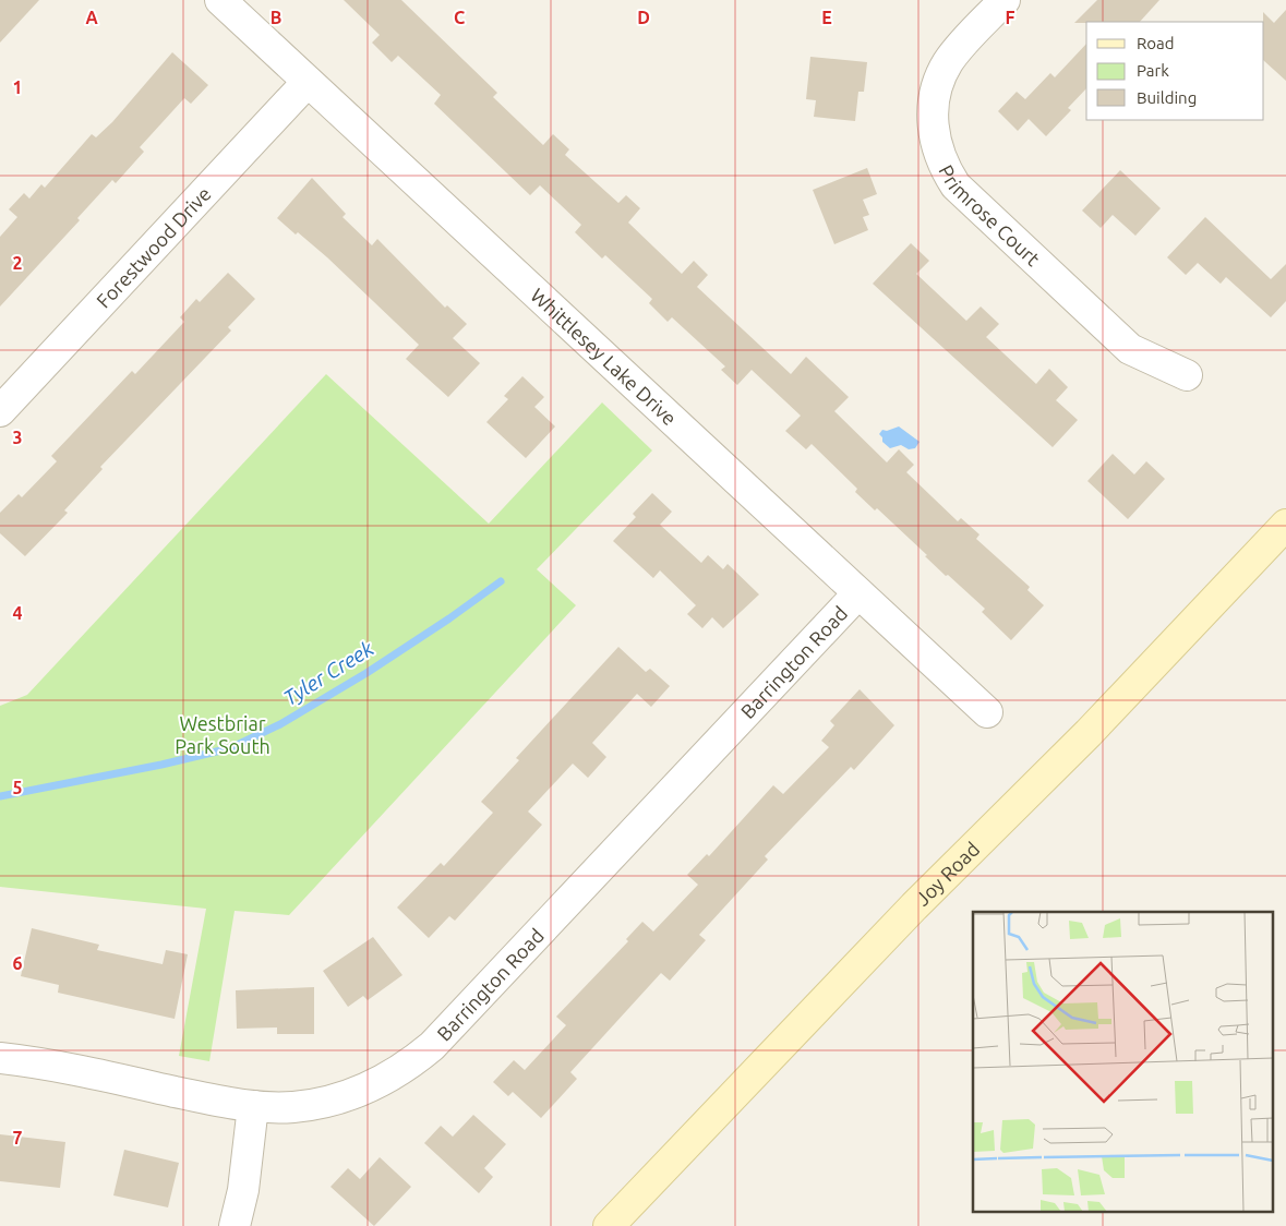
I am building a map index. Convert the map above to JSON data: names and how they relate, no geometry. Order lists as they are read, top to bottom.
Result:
{
  "streets": {
    "street": [
      "Primrose Court",
      "Forestwood Drive",
      "Whittlesey Lake Drive",
      "Barrington Road",
      "Joy Road"
    ]
  },
  "crossings": [
    ["Forestwood Drive", "Whittlesey Lake Drive"],
    ["Whittlesey Lake Drive", "Barrington Road"]
  ],
  "water": ["Tyler Creek"],
  "parks": ["Westbriar Park South"],
  "legend": ["Road", "Park", "Building"],
  "grid": {
    "columns": [
      "A",
      "B",
      "C",
      "D",
      "E",
      "F"
    ],
    "rows": [
      "1",
      "2",
      "3",
      "4",
      "5",
      "6",
      "7"
    ]
  }
}
